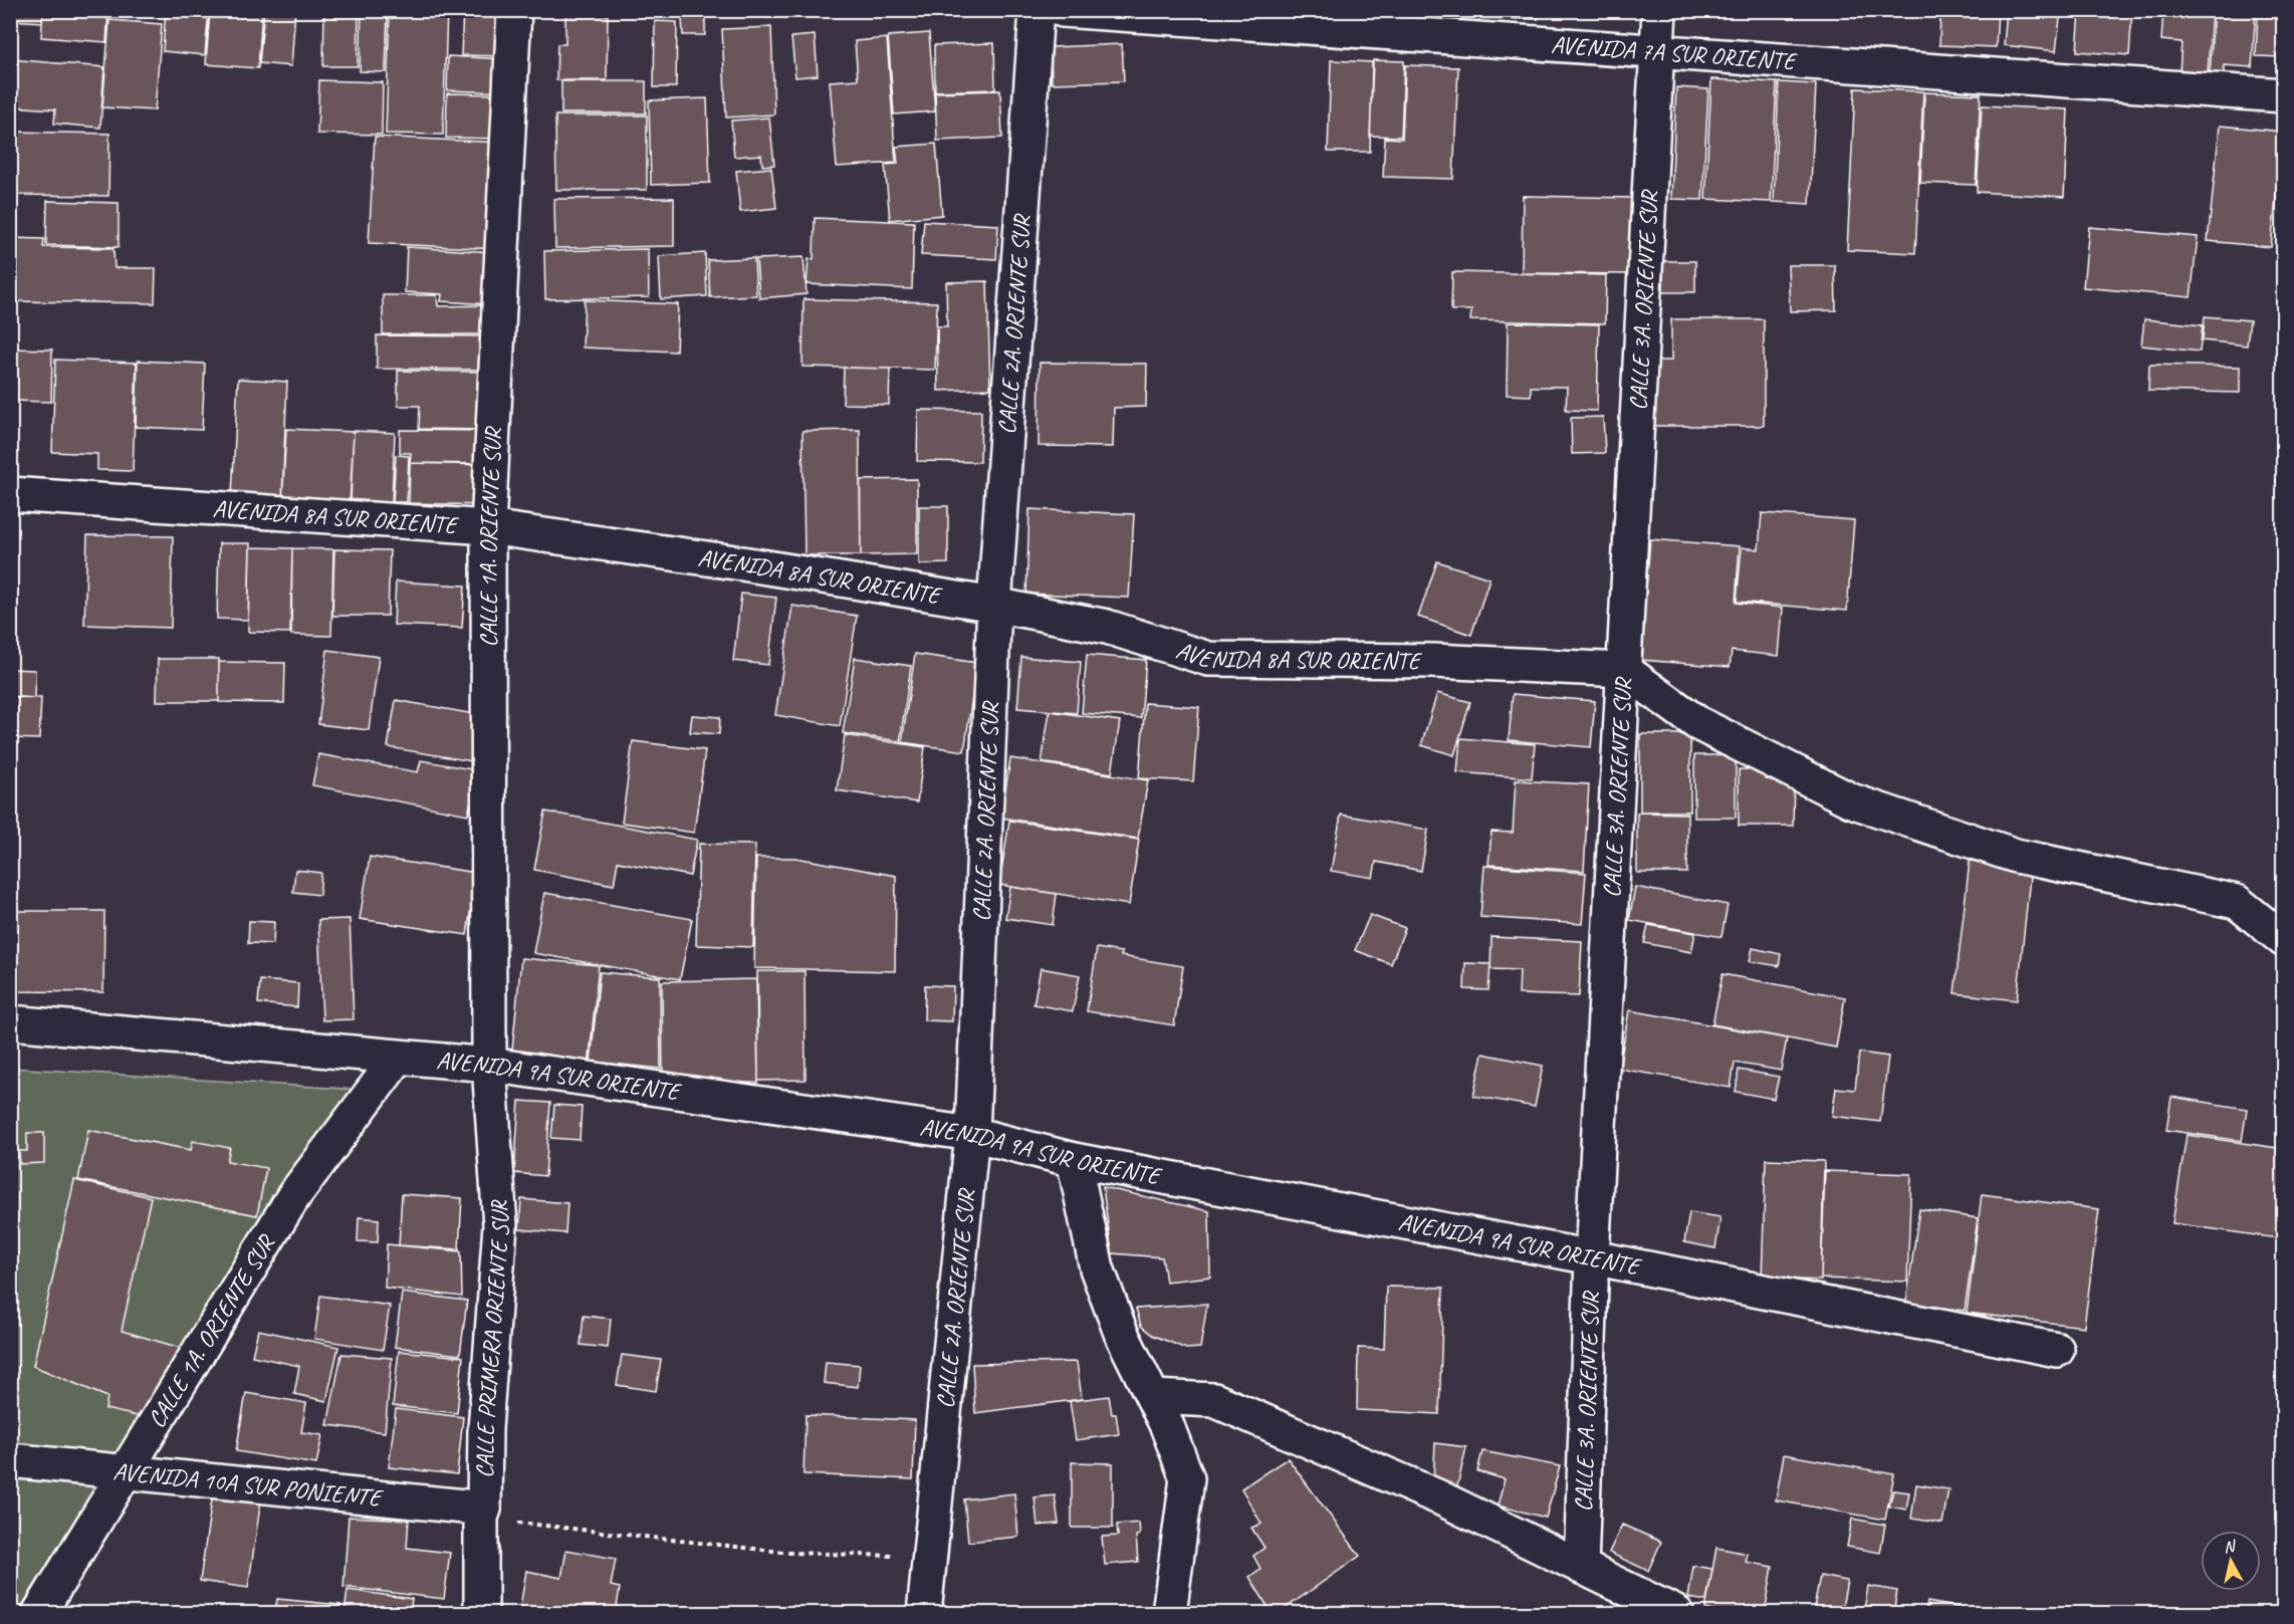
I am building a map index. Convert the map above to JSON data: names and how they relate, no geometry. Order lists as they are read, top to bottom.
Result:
{
  "streets": {
    "street": [
      "AVENIDA 7A SUR ORIENTE",
      "CALLE 3A. ORIENTE SUR",
      "CALLE 2A. ORIENTE SUR",
      "AVENIDA 8A SUR ORIENTE",
      "CALLE 1A. ORIENTE SUR",
      "AVENIDA 9A SUR ORIENTE",
      "CALLE PRIMERA ORIENTE SUR",
      "AVENIDA 10A SUR PONIENTE"
    ]
  },
  "crossings": [
    ["AVENIDA 7A SUR ORIENTE", "CALLE 3A. ORIENTE SUR"],
    ["CALLE 3A. ORIENTE SUR", "AVENIDA 8A SUR ORIENTE"],
    ["CALLE 3A. ORIENTE SUR", "AVENIDA 9A SUR ORIENTE"],
    ["CALLE 2A. ORIENTE SUR", "AVENIDA 8A SUR ORIENTE"],
    ["CALLE 2A. ORIENTE SUR", "AVENIDA 9A SUR ORIENTE"],
    ["AVENIDA 8A SUR ORIENTE", "CALLE 1A. ORIENTE SUR"],
    ["CALLE 1A. ORIENTE SUR", "AVENIDA 9A SUR ORIENTE"],
    ["CALLE 1A. ORIENTE SUR", "CALLE PRIMERA ORIENTE SUR"],
    ["CALLE 1A. ORIENTE SUR", "AVENIDA 10A SUR PONIENTE"],
    ["AVENIDA 9A SUR ORIENTE", "CALLE PRIMERA ORIENTE SUR"],
    ["CALLE PRIMERA ORIENTE SUR", "AVENIDA 10A SUR PONIENTE"]
  ],
  "north": "top"
}
